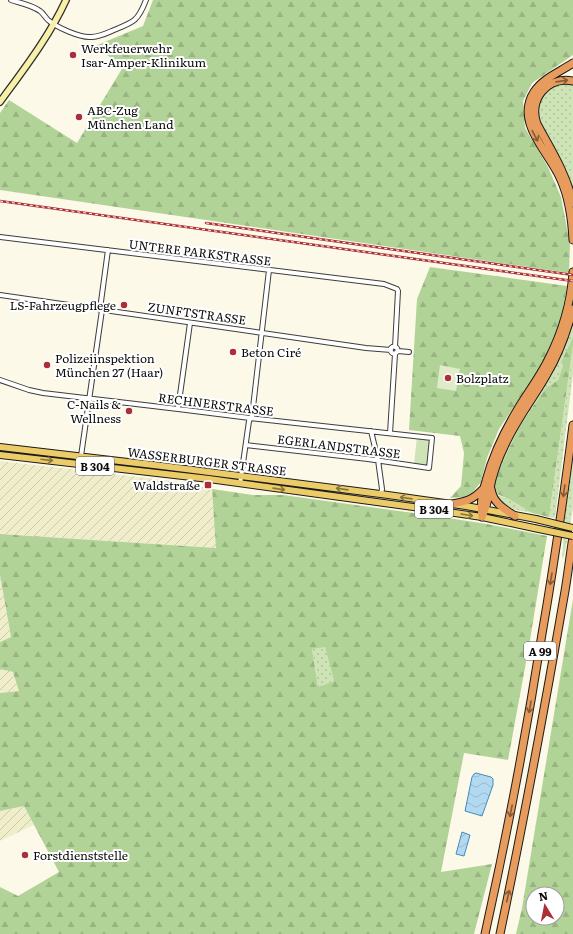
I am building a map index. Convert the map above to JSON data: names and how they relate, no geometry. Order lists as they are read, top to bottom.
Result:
{
  "streets": {
    "highway": ["A 99"],
    "main road": ["WASSERBURGER STRASSE", "B 304"],
    "street": [
      "UNTERE PARKSTRASSE",
      "ZUNFTSTRASSE",
      "RECHNERSTRASSE",
      "EGERLANDSTRASSE"
    ]
  },
  "crossings": [
    ["UNTERE PARKSTRASSE", "ZUNFTSTRASSE"],
    ["RECHNERSTRASSE", "EGERLANDSTRASSE"],
    ["WASSERBURGER STRASSE", "B 304"],
    ["B 304", "A 99"]
  ],
  "places": {
    "other": [
      "Werkfeuerwehr Isar-Amper-Klinikum",
      "ABC-Zug München Land",
      "LS-Fahrzeugpflege",
      "Beton Ciré",
      "Polizeiinspektion München 27 (Haar)",
      "Bolzplatz",
      "C-Nails & Wellness",
      "Forstdienststelle"
    ],
    "transit": ["Waldstraße"]
  },
  "north": "top"
}
